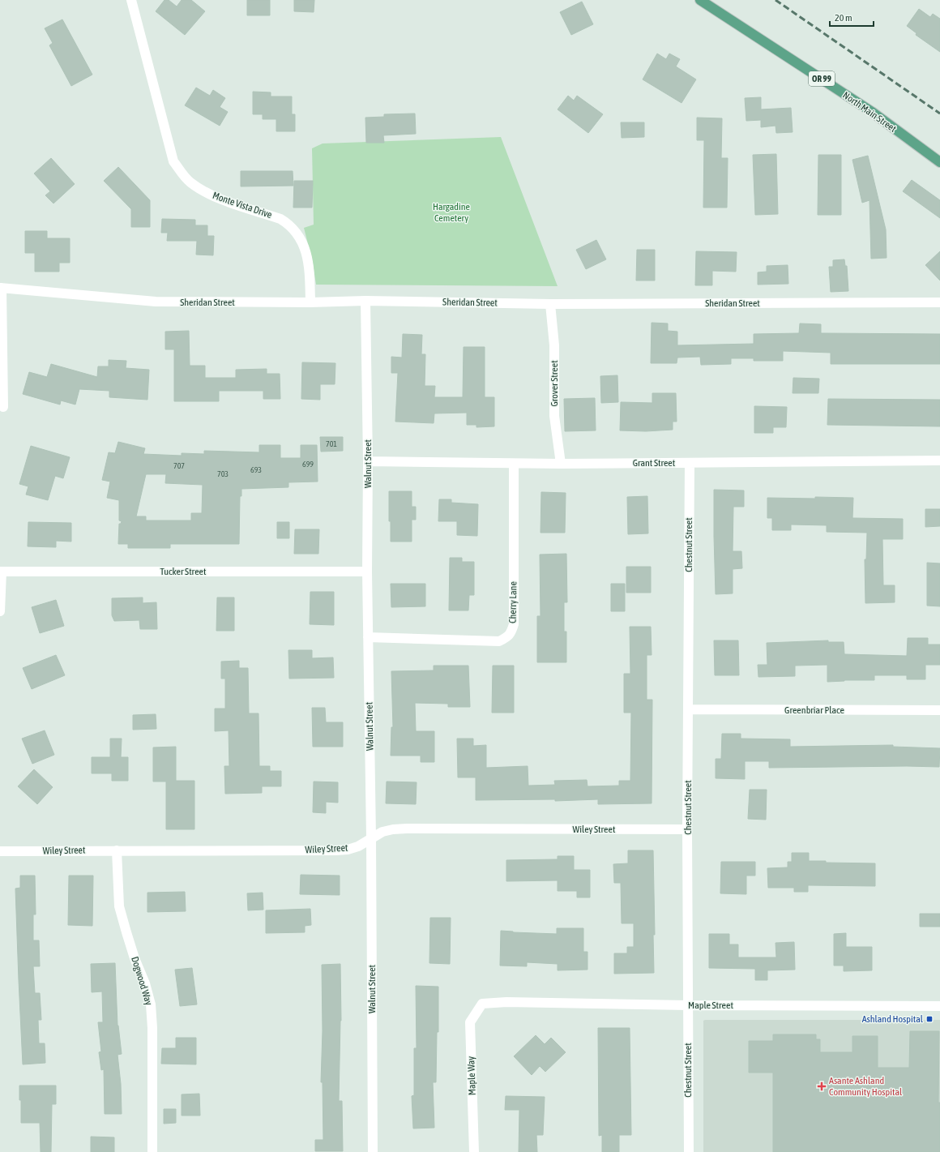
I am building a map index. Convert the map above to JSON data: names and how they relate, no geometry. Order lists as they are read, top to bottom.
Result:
{
  "streets": {
    "main road": ["OR 99", "North Main Street"],
    "street": [
      "Monte Vista Drive",
      "Sheridan Street",
      "Grover Street",
      "Grant Street",
      "Walnut Street",
      "Chestnut Street",
      "Tucker Street",
      "Cherry Lane",
      "Greenbriar Place",
      "Wiley Street",
      "Dogwood Way",
      "Maple Street",
      "Maple Way"
    ]
  },
  "crossings": [
    ["Monte Vista Drive", "Sheridan Street"],
    ["Sheridan Street", "Grover Street"],
    ["Sheridan Street", "Walnut Street"],
    ["Grover Street", "Grant Street"],
    ["Grant Street", "Walnut Street"],
    ["Grant Street", "Chestnut Street"],
    ["Grant Street", "Cherry Lane"],
    ["Walnut Street", "Tucker Street"],
    ["Walnut Street", "Cherry Lane"],
    ["Walnut Street", "Wiley Street"],
    ["Chestnut Street", "Greenbriar Place"],
    ["Chestnut Street", "Wiley Street"],
    ["Chestnut Street", "Maple Street"],
    ["Wiley Street", "Dogwood Way"],
    ["Maple Street", "Maple Way"]
  ],
  "parks": ["Hargadine Cemetery"],
  "places": {
    "transit": ["Ashland Hospital"],
    "health": ["Asante Ashland Community Hospital"]
  },
  "house_numbers": [
    "701",
    "699",
    "707",
    "693",
    "703"
  ],
  "scale_bar": "20 m"
}
